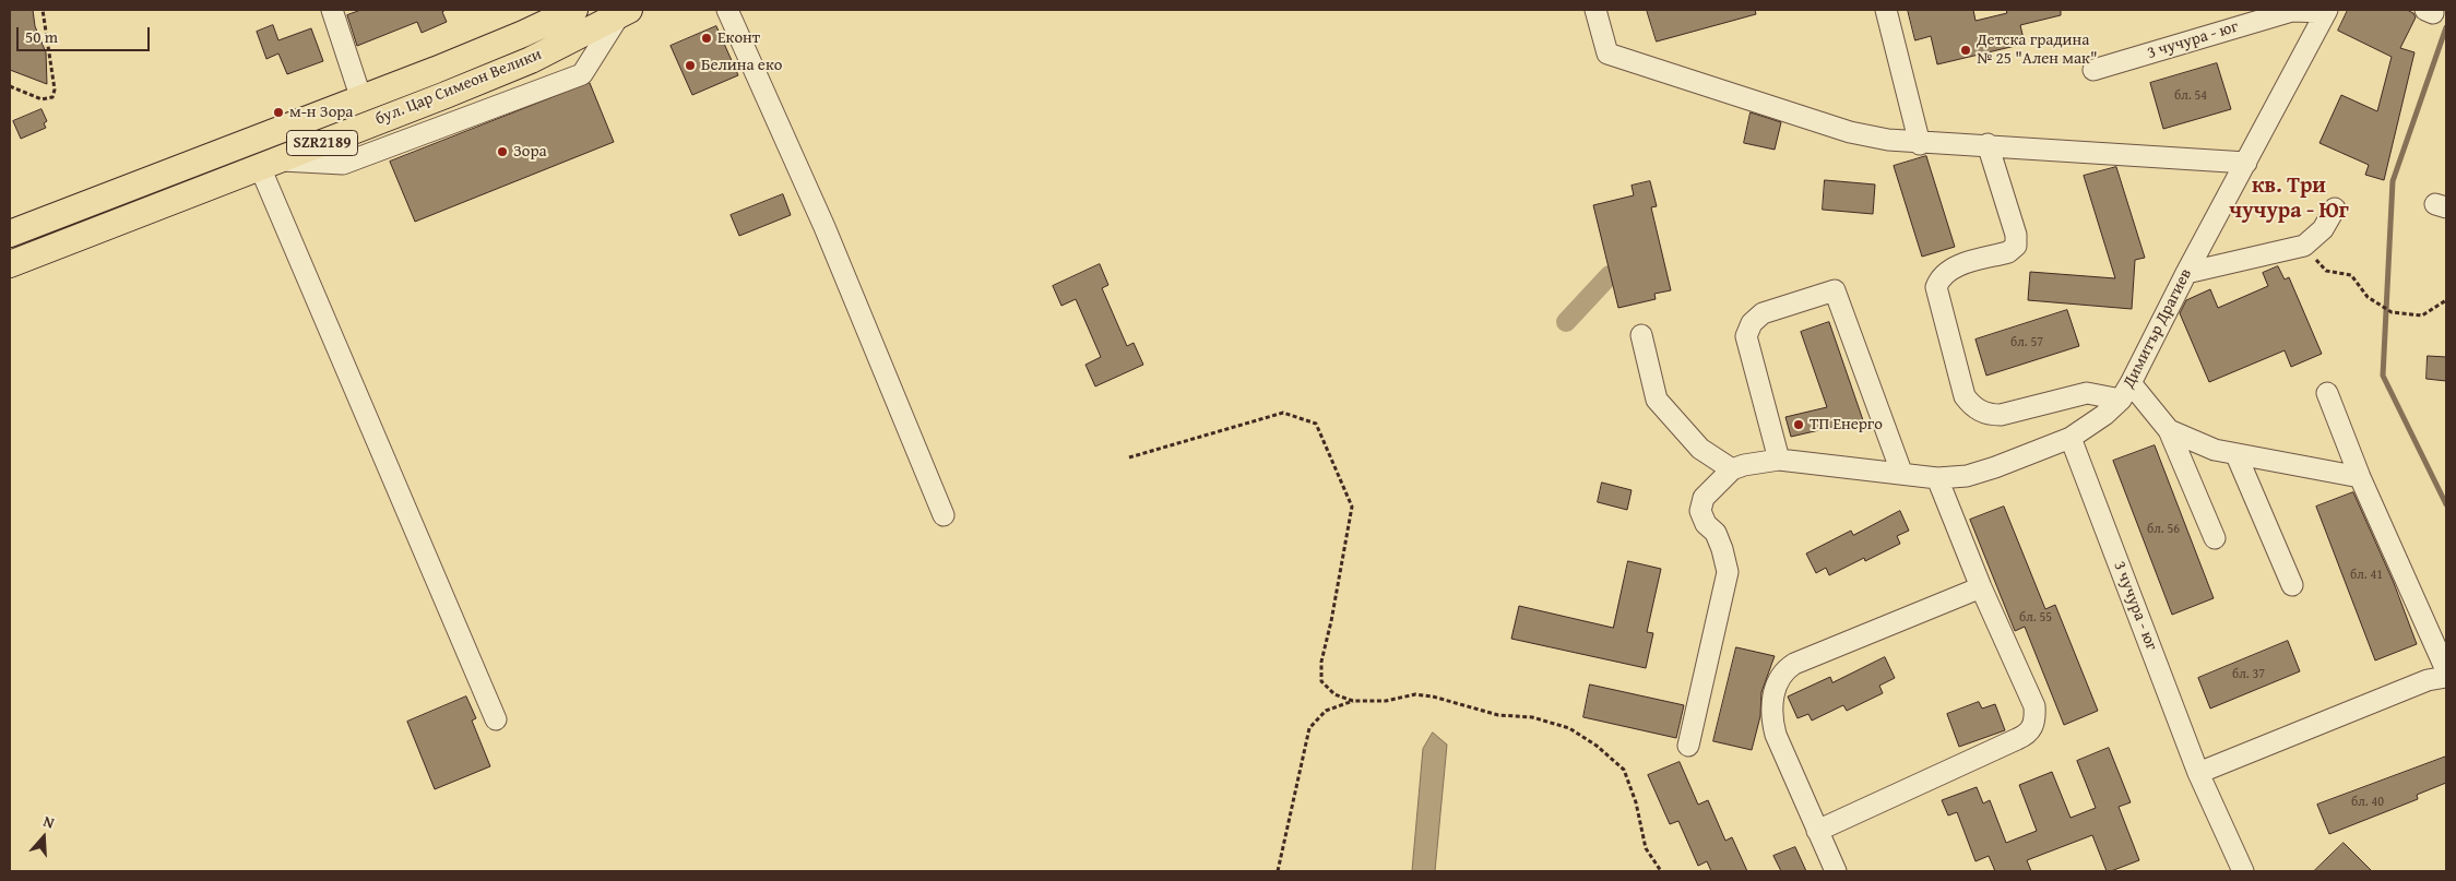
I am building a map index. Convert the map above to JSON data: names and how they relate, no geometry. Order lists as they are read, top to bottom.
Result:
{
  "streets": {
    "main road": ["бул. Цар Симеон Велики", "SZR2189"],
    "street": ["3 чучура - юг", "Димитър Драгиев"]
  },
  "crossings": [
    ["3 чучура - юг", "Димитър Драгиев"]
  ],
  "districts": ["кв. Три чучура - Юг"],
  "places": [
    "Еконт",
    "Детска градина № 25 \"Ален мак\"",
    "Белина еко",
    "м-н Зора",
    "Зора",
    "ТП Енерго"
  ],
  "house_numbers": [
    "бл. 54",
    "бл. 57",
    "бл. 56",
    "бл. 41",
    "бл. 55",
    "бл. 37",
    "бл. 40"
  ],
  "scale_bar": "50 m",
  "north": "top"
}
